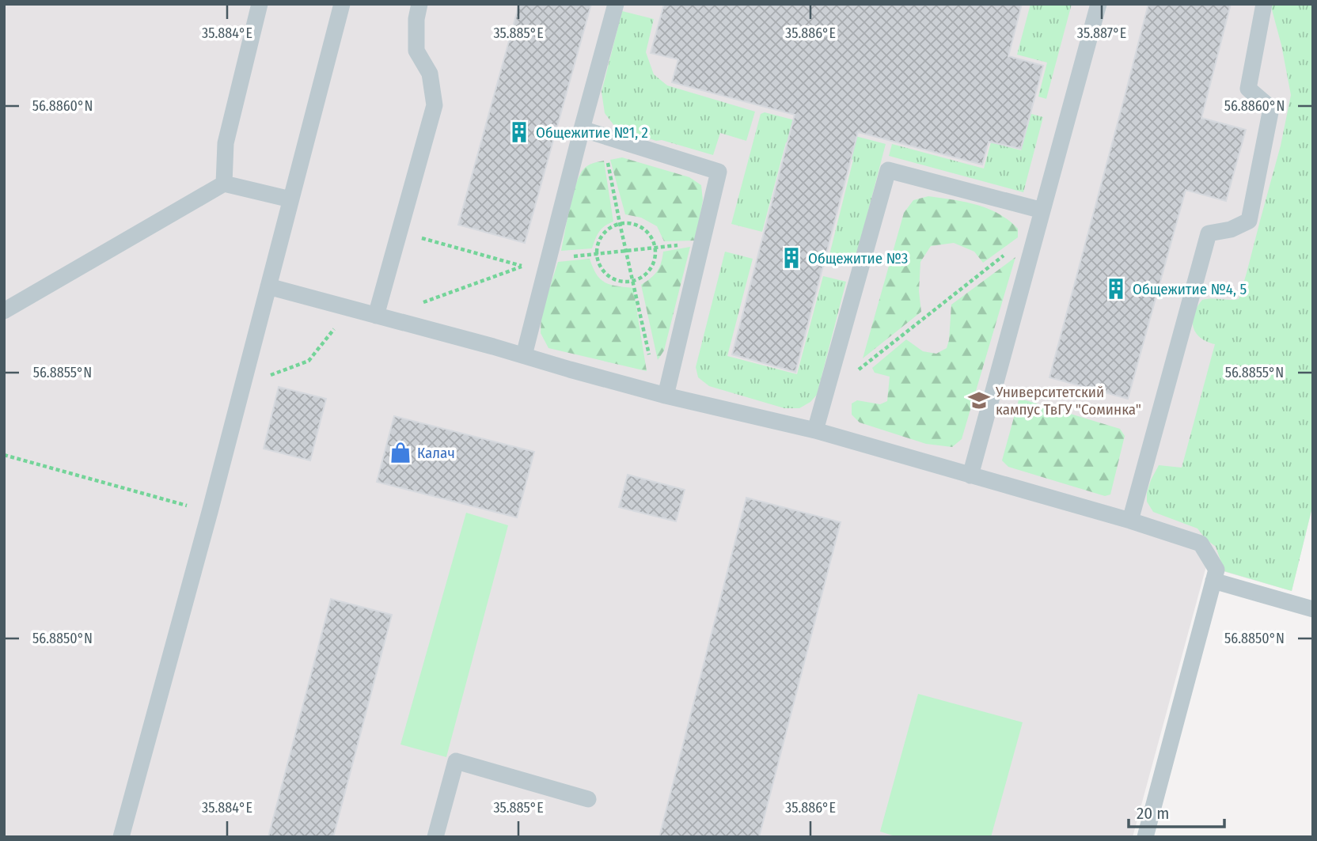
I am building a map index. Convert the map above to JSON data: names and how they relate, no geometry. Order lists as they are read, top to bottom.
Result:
{
  "places": {
    "building": ["Общежитие №1, 2", "Общежитие №3", "Общежитие №4, 5"],
    "school or university": ["Университетский кампус ТвГУ \"Соминка\""],
    "shop": ["Калач"]
  },
  "scale_bar": "20 m",
  "coordinates": [
    "35.884°E",
    "35.885°E",
    "35.886°E",
    "35.887°E",
    "56.8860°N",
    "56.8855°N",
    "56.8850°N"
  ]
}
